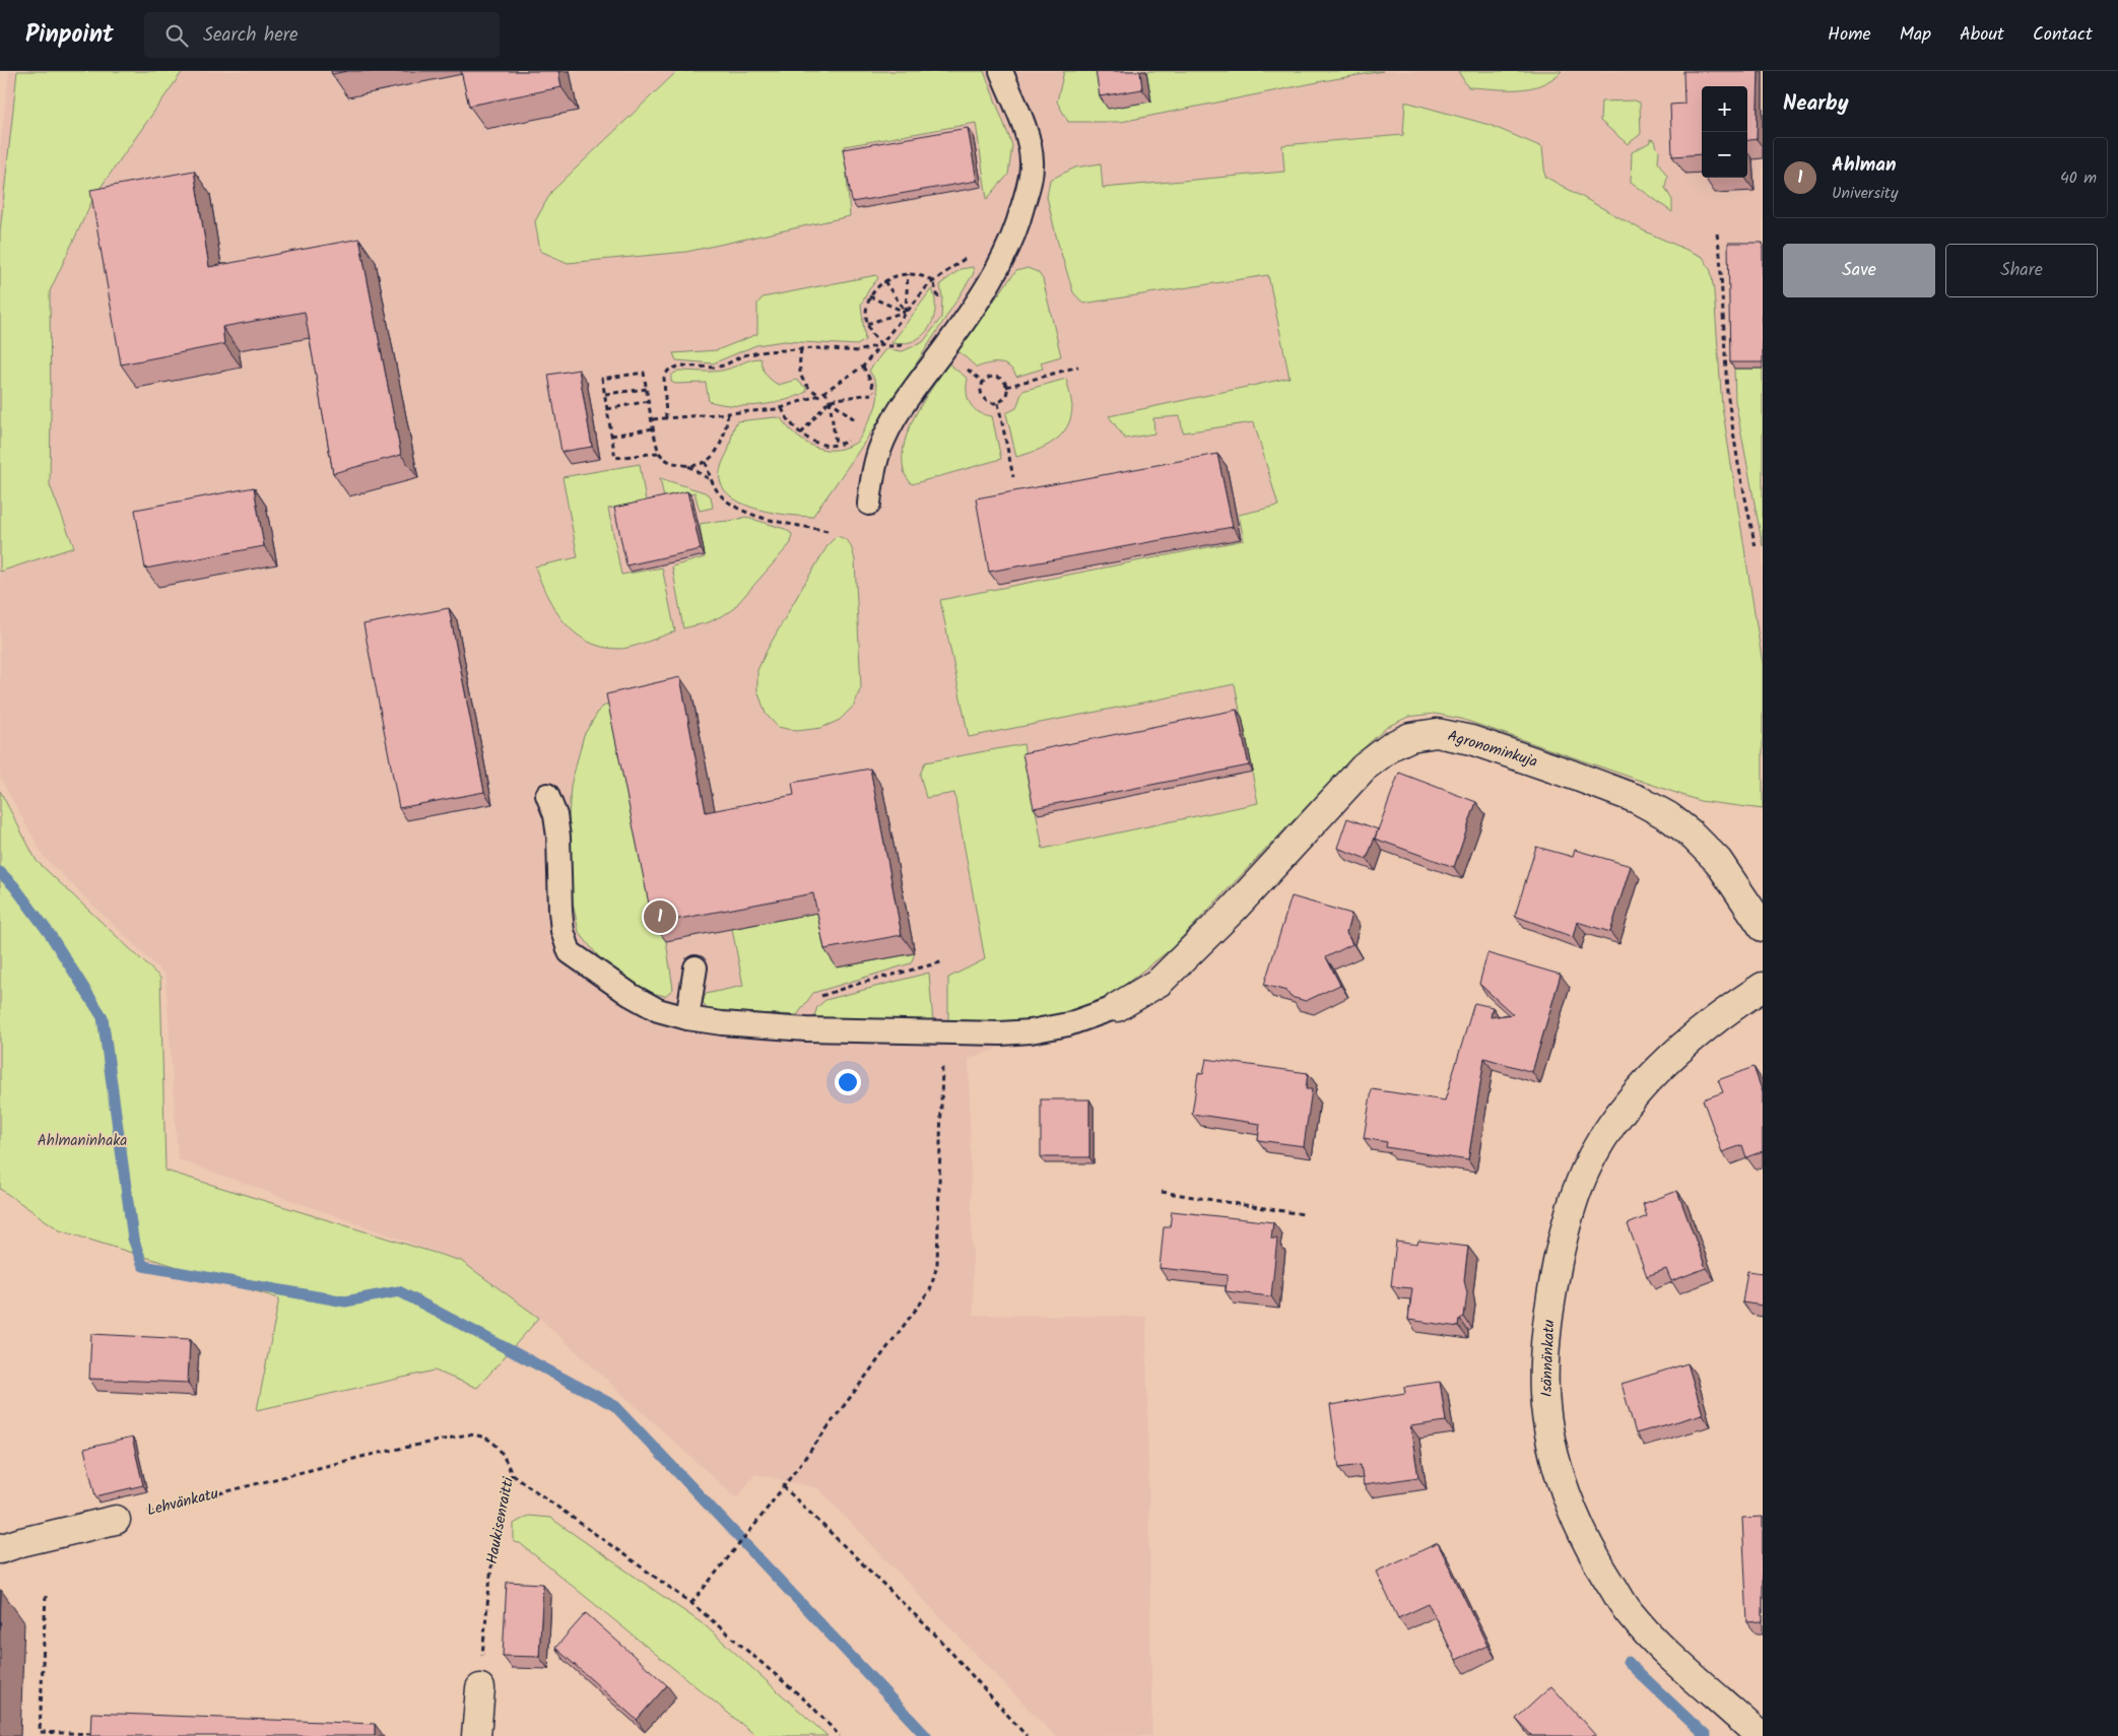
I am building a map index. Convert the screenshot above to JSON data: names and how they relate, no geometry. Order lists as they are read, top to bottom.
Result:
{
  "streets": {
    "street": ["Agronominkuja", "Isännänkatu"],
    "path": ["Lehvänkatu", "Haukisenraitti"]
  },
  "crossings": [
    ["Lehvänkatu", "Haukisenraitti"]
  ],
  "parks": ["Ahlmaninhaka"],
  "page": {
    "header": "Pinpoint",
    "search": "Search here",
    "nav": [
      "Home",
      "Map",
      "About",
      "Contact"
    ],
    "heading": "Nearby",
    "map_buttons": ["+", "−"],
    "list": [
      {
        "mark": "1",
        "name": "Ahlman",
        "note": "University",
        "value": "40 m"
      }
    ],
    "buttons": ["Save", "Share"],
    "pins": "1"
  }
}
